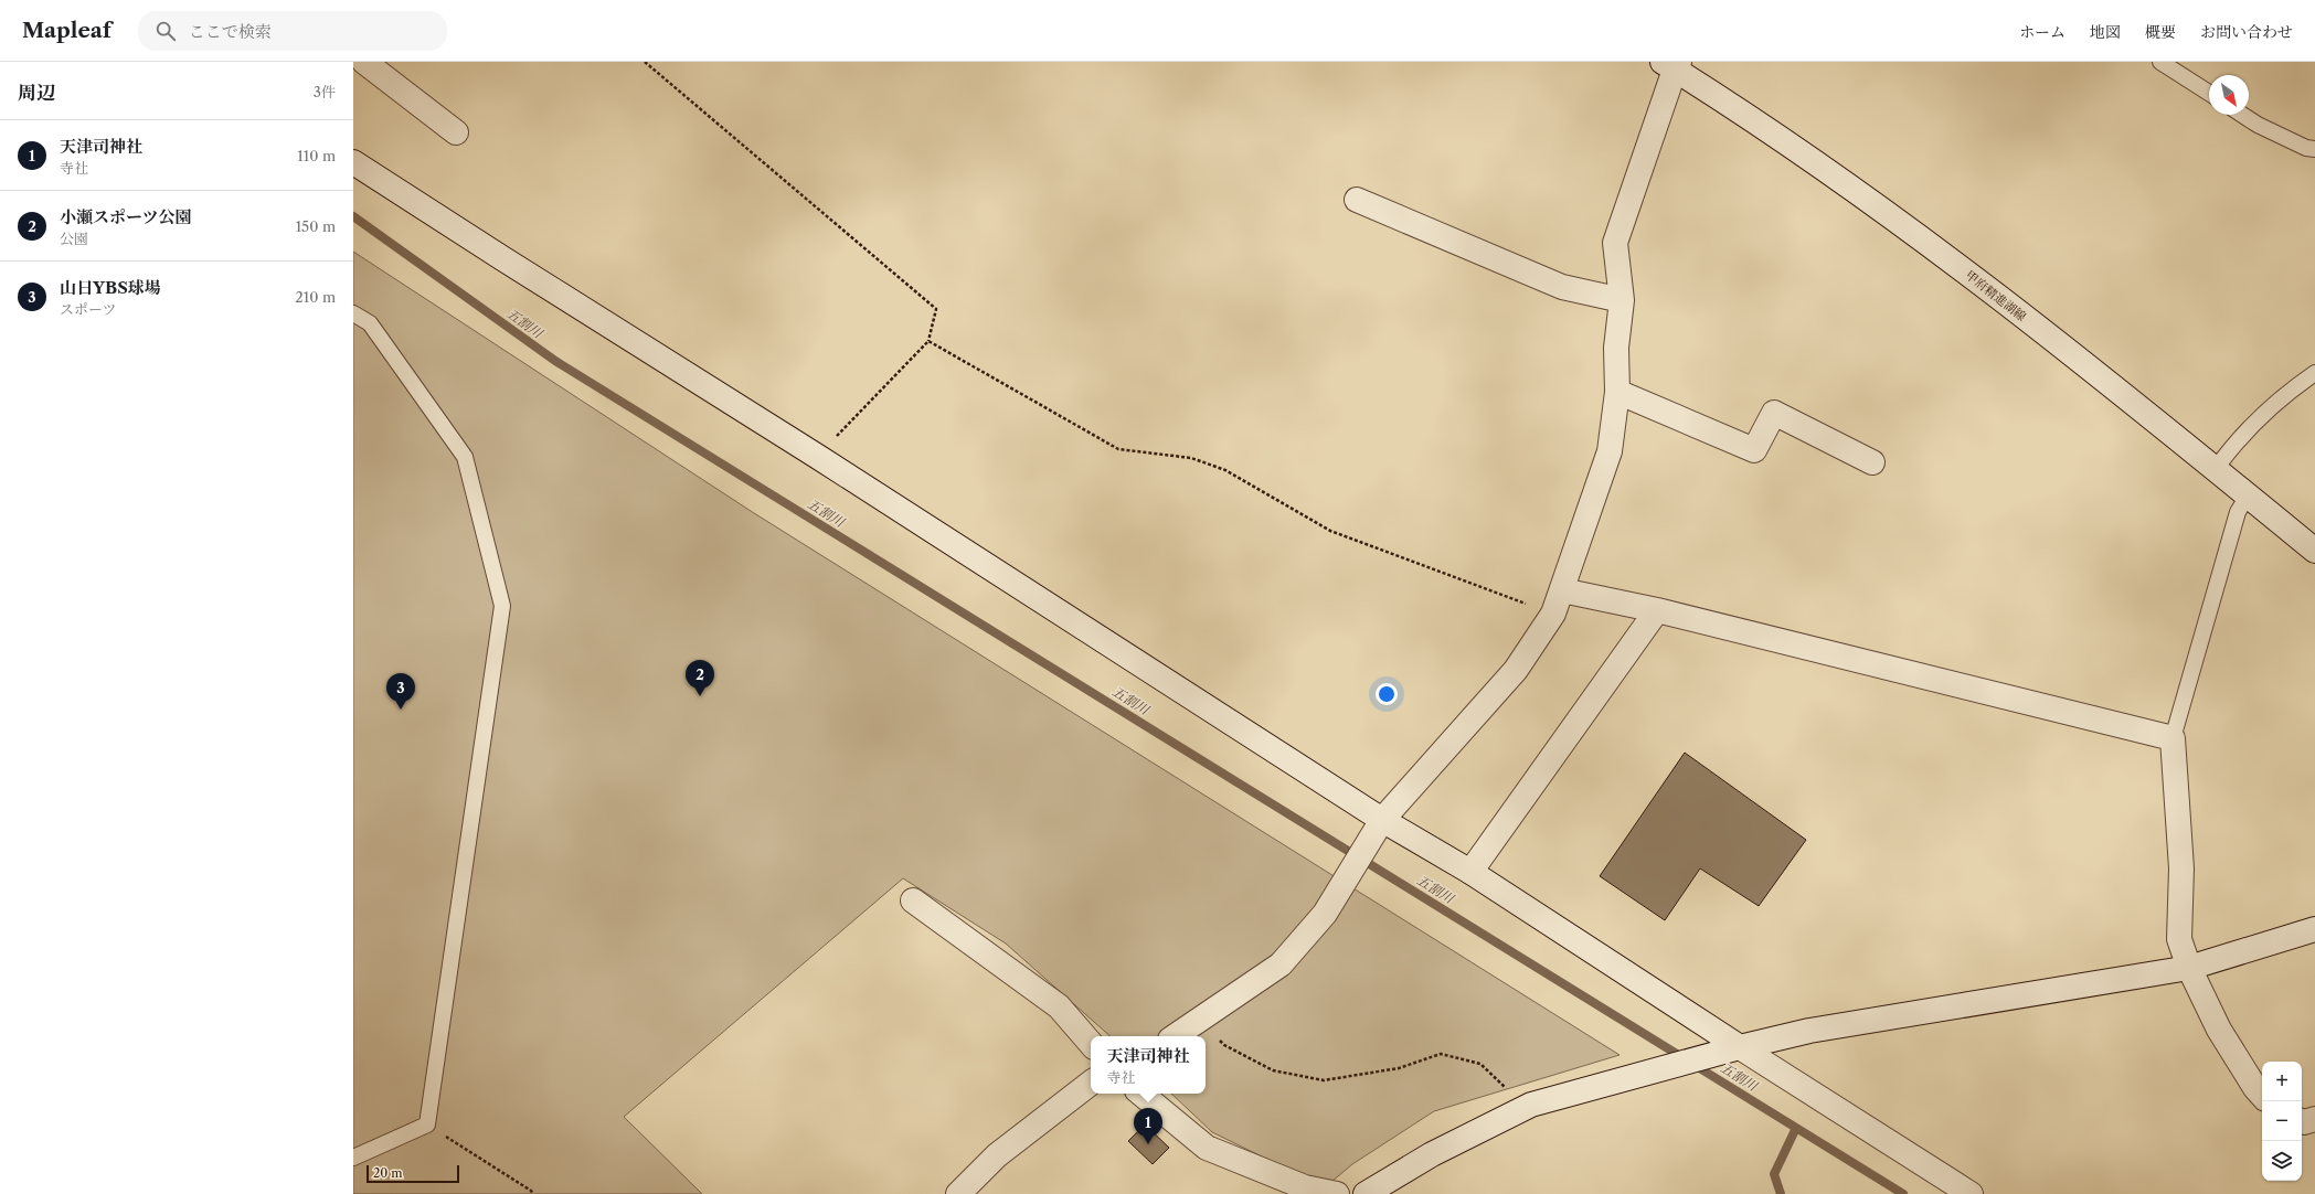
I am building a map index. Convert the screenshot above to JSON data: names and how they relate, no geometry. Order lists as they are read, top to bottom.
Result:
{
  "streets": {
    "street": ["甲府精進湖線"]
  },
  "water": ["五割川"],
  "scale_bar": "20 m",
  "north": "bottom right",
  "page": {
    "header": "Mapleaf",
    "search": "ここで検索",
    "nav": [
      "ホーム",
      "地図",
      "概要",
      "お問い合わせ"
    ],
    "heading": ["周辺", "3件"],
    "list": [
      {
        "mark": "1",
        "name": "天津司神社",
        "note": "寺社",
        "value": "110 m"
      },
      {
        "mark": "2",
        "name": "小瀬スポーツ公園",
        "note": "公園",
        "value": "150 m"
      },
      {
        "mark": "3",
        "name": "山日YBS球場",
        "note": "スポーツ",
        "value": "210 m"
      }
    ],
    "pins": ["2", "3", "1"],
    "popup": ["天津司神社", "寺社"],
    "map_buttons": ["+", "−"],
    "scale": "20 m"
  }
}
